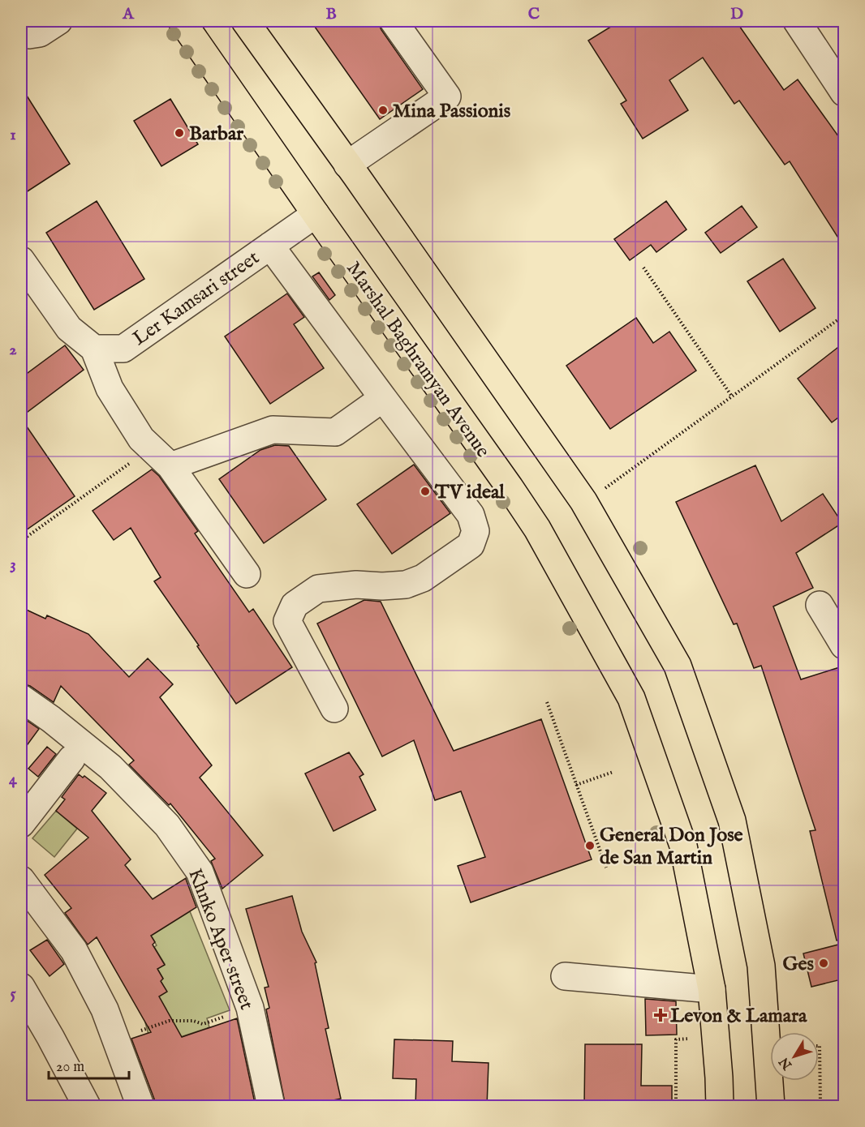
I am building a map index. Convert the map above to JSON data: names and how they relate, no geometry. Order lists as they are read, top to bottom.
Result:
{
  "streets": {
    "main road": ["Marshal Baghramyan Avenue"],
    "street": ["Ler Kamsari street", "Khnko Aper street"]
  },
  "crossings": [
    ["Ler Kamsari street", "Marshal Baghramyan Avenue"]
  ],
  "places": {
    "other": [
      "Mina Passionis",
      "Barbar",
      "TV ideal",
      "General Don Jose de San Martin",
      "Ges"
    ],
    "health": ["Levon & Lamara"]
  },
  "scale_bar": "20 m",
  "north": "bottom left",
  "grid": {
    "columns": [
      "A",
      "B",
      "C",
      "D"
    ],
    "rows": [
      "1",
      "2",
      "3",
      "4",
      "5"
    ]
  }
}
